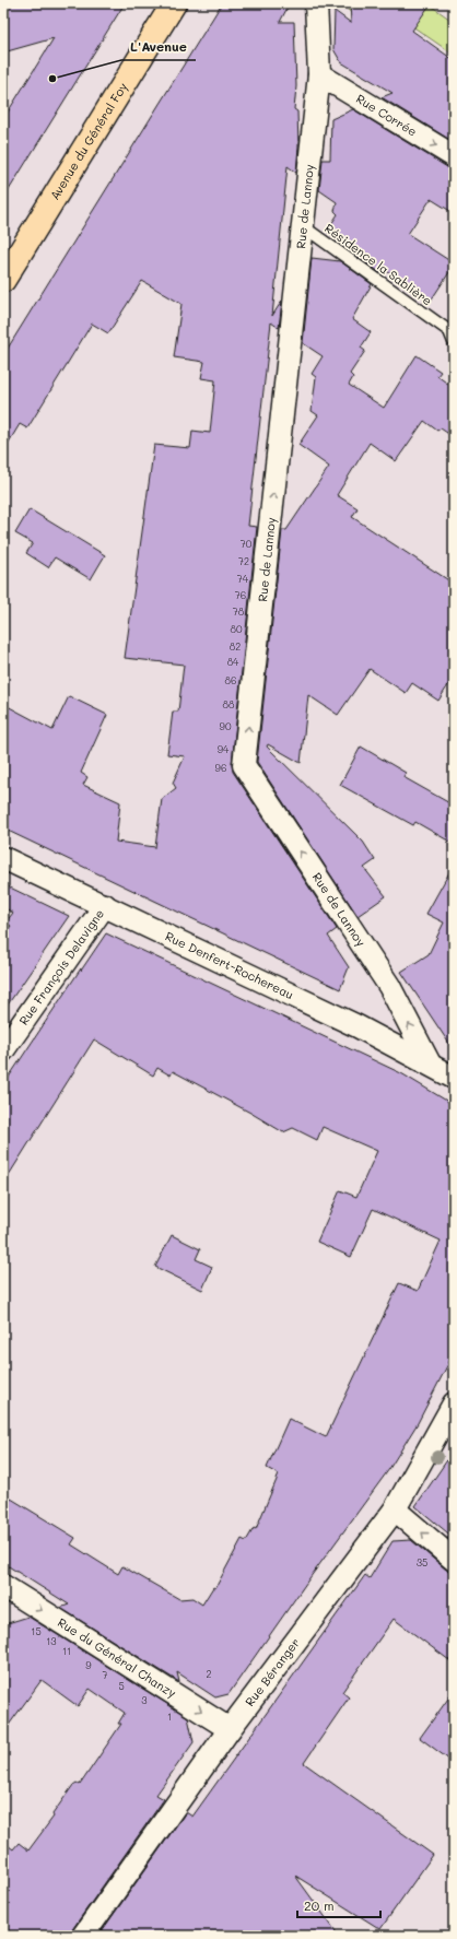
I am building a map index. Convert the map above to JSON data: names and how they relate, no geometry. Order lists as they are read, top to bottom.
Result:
{
  "streets": {
    "main road": ["Avenue du Général Foy"],
    "street": [
      "Rue Corrée",
      "Rue de Lannoy",
      "Rue Denfert-Rochereau",
      "Rue François Delavigne",
      "Rue du Général Chanzy",
      "Rue Béranger"
    ],
    "lane": ["Résidence la Sablière"]
  },
  "crossings": [
    ["Rue Corrée", "Rue de Lannoy"],
    ["Rue de Lannoy", "Résidence la Sablière"],
    ["Rue de Lannoy", "Rue Denfert-Rochereau"],
    ["Rue Denfert-Rochereau", "Rue François Delavigne"],
    ["Rue du Général Chanzy", "Rue Béranger"]
  ],
  "one_way": ["Rue Corrée", "Rue de Lannoy", "Rue du Général Chanzy"],
  "places": ["L'Avenue"],
  "house_numbers": [
    "70",
    "72",
    "74",
    "76",
    "78",
    "80",
    "82",
    "84",
    "86",
    "88",
    "90",
    "94",
    "96",
    "35",
    "15",
    "13",
    "11",
    "9",
    "2",
    "7",
    "5",
    "3",
    "1"
  ],
  "scale_bar": "20 m"
}
